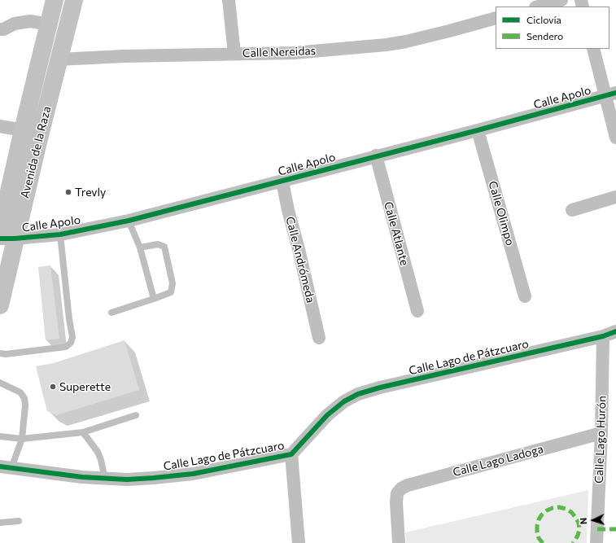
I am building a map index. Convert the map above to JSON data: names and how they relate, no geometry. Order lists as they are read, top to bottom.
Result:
{
  "streets": {
    "main road": ["Avenida de la Raza"],
    "street": [
      "Calle Nereidas",
      "Calle Apolo",
      "Calle Olimpo",
      "Calle Atlante",
      "Calle Andrómeda",
      "Calle Lago de Pátzcuaro",
      "Calle Lago Hurón",
      "Calle Lago Ladoga"
    ]
  },
  "crossings": [
    ["Calle Nereidas", "Avenida de la Raza"],
    ["Calle Apolo", "Avenida de la Raza"],
    ["Calle Apolo", "Calle Olimpo"],
    ["Calle Apolo", "Calle Atlante"],
    ["Calle Apolo", "Calle Andrómeda"],
    ["Calle Lago de Pátzcuaro", "Calle Lago Hurón"],
    ["Calle Lago Hurón", "Calle Lago Ladoga"]
  ],
  "places": ["Trevly", "Superette"],
  "legend": ["Ciclovía", "Sendero"],
  "north": "left"
}
